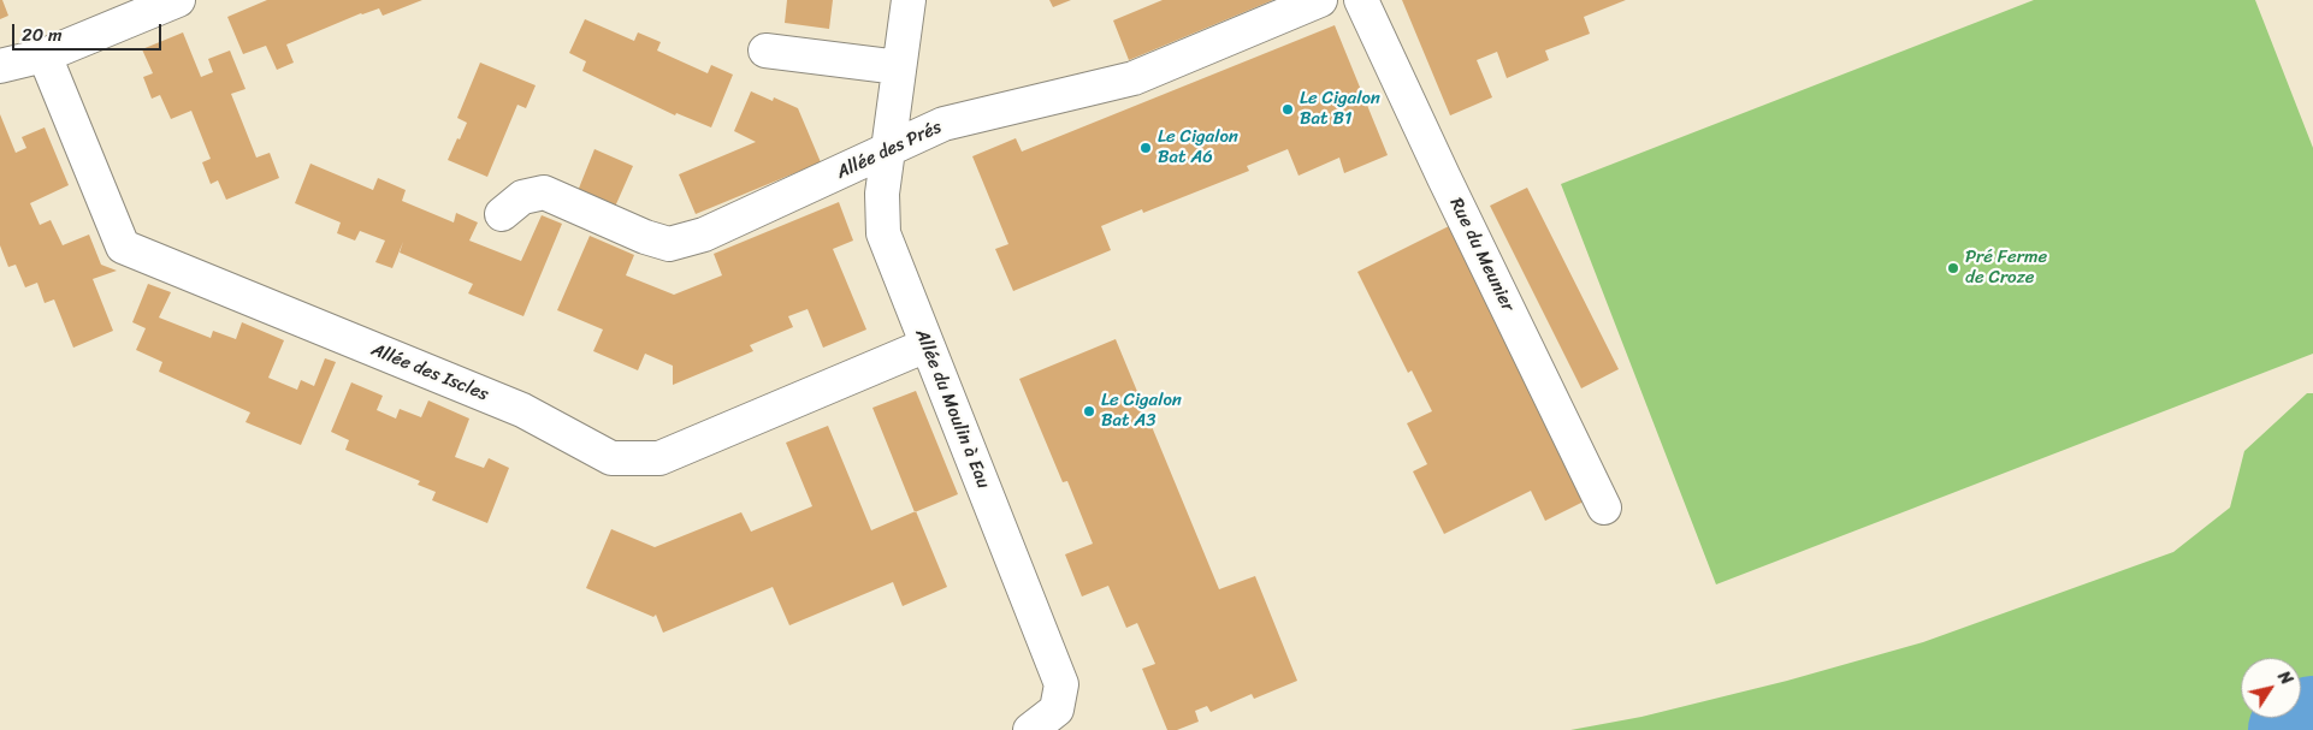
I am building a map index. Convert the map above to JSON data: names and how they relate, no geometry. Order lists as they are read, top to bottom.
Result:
{
  "streets": {
    "street": [
      "Allée des Prés",
      "Rue du Meunier",
      "Allée des Iscles",
      "Allée du Moulin à Eau"
    ]
  },
  "crossings": [
    ["Allée des Prés", "Allée du Moulin à Eau"],
    ["Allée des Iscles", "Allée du Moulin à Eau"]
  ],
  "places": [
    "Le Cigalon Bat B1",
    "Le Cigalon Bat A6",
    "Pré Ferme de Croze",
    "Le Cigalon Bat A3"
  ],
  "scale_bar": "20 m",
  "north": "top right"
}
